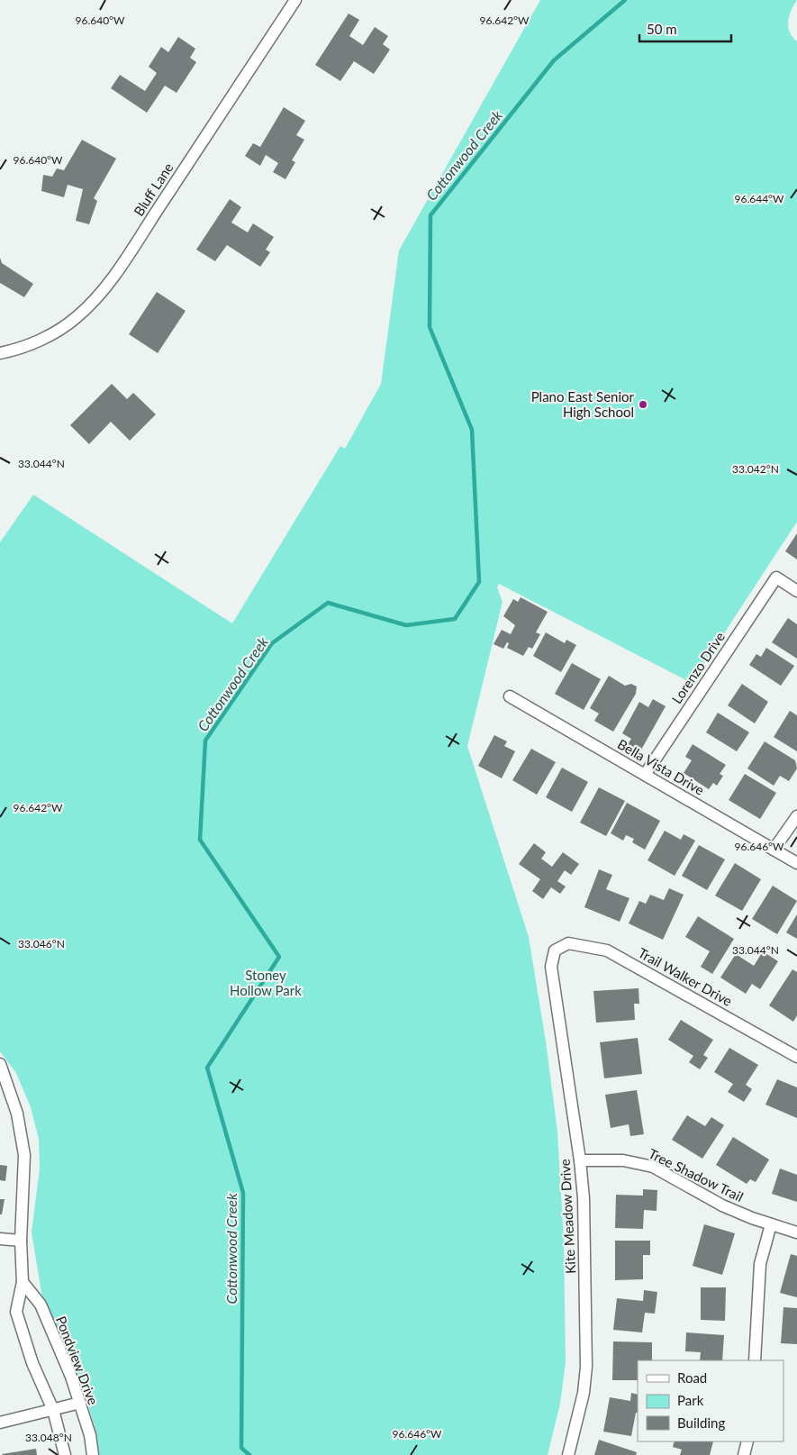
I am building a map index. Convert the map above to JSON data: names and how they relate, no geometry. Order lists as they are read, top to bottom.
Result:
{
  "streets": {
    "street": [
      "Bluff Lane",
      "Lorenzo Drive",
      "Bella Vista Drive",
      "Trail Walker Drive",
      "Tree Shadow Trail",
      "Kite Meadow Drive",
      "Pondview Drive"
    ]
  },
  "crossings": [
    ["Lorenzo Drive", "Bella Vista Drive"],
    ["Trail Walker Drive", "Kite Meadow Drive"],
    ["Tree Shadow Trail", "Kite Meadow Drive"]
  ],
  "water": ["Cottonwood Creek"],
  "parks": ["Stoney Hollow Park"],
  "places": ["Plano East Senior High School"],
  "legend": ["Road", "Park", "Building"],
  "scale_bar": "50 m",
  "coordinates": [
    "96.640°W",
    "96.642°W",
    "96.644°W",
    "33.044°N",
    "33.042°N",
    "96.646°W",
    "33.046°N",
    "33.048°N"
  ]
}
